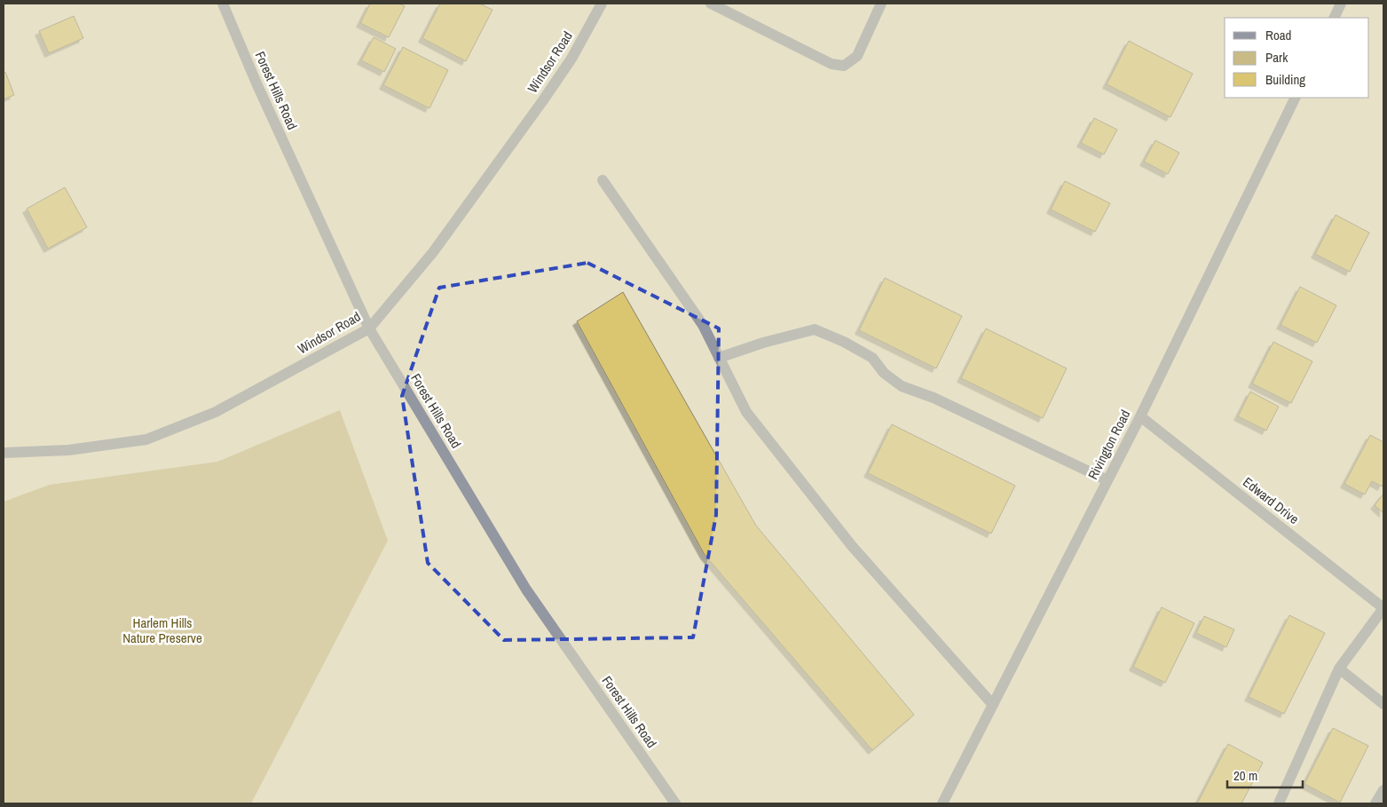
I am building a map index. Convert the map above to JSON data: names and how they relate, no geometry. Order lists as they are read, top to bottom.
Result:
{
  "streets": {
    "street": [
      "Windsor Road",
      "Forest Hills Road",
      "Rivington Road",
      "Edward Drive"
    ]
  },
  "crossings": [
    ["Windsor Road", "Forest Hills Road"],
    ["Rivington Road", "Edward Drive"]
  ],
  "parks": ["Harlem Hills Nature Preserve"],
  "legend": ["Road", "Park", "Building"],
  "scale_bar": "20 m"
}
